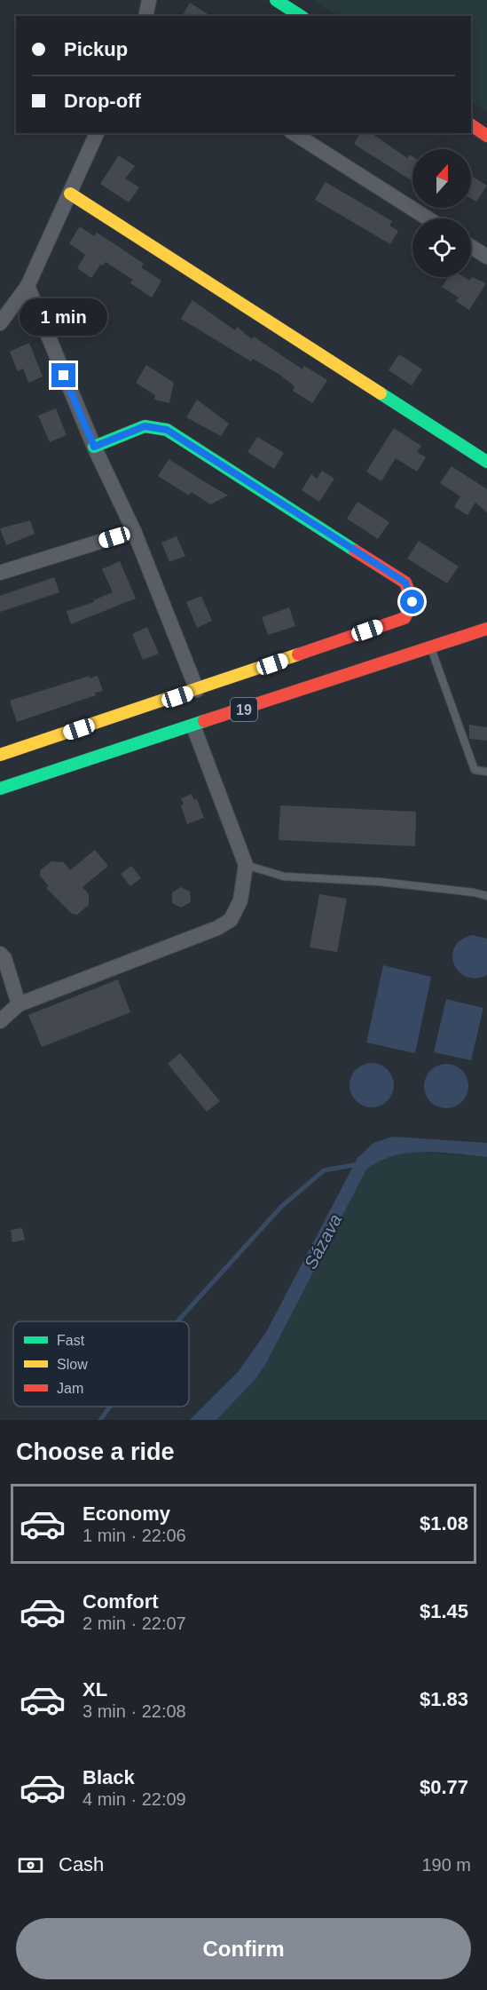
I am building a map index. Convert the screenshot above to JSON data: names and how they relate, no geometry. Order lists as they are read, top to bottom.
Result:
{
  "streets": {
    "street": ["19"]
  },
  "water": ["Sázava"],
  "legend": ["Fast", "Slow", "Jam"],
  "north": "top",
  "page": {
    "banner": ["Pickup", "Drop-off"],
    "bubble": "1 min",
    "heading": "Choose a ride",
    "list": [
      {
        "name": "Economy",
        "note": "1 min · 22:06",
        "value": "$1.08"
      },
      {
        "name": "Comfort",
        "note": "2 min · 22:07",
        "value": "$1.45"
      },
      {
        "name": "XL",
        "note": "3 min · 22:08",
        "value": "$1.83"
      },
      {
        "name": "Black",
        "note": "4 min · 22:09",
        "value": "$0.77"
      }
    ],
    "pay": ["Cash", "190 m"],
    "buttons": "Confirm"
  }
}
